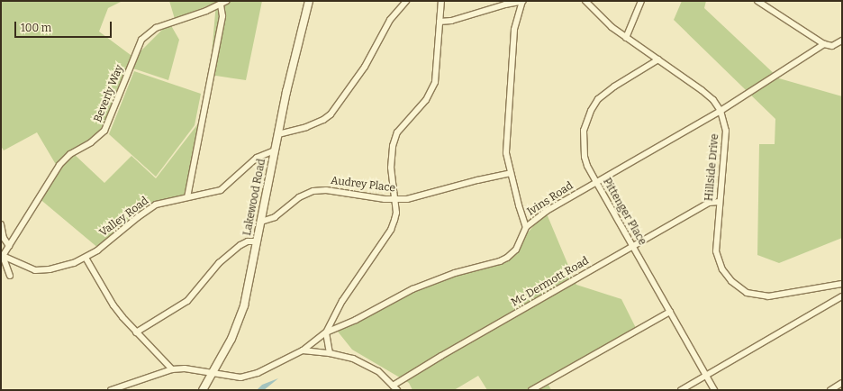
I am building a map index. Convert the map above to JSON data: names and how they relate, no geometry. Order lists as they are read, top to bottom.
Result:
{
  "streets": {
    "street": [
      "Beverly Way",
      "Hillside Drive",
      "Audrey Place",
      "Lakewood Road",
      "Ivins Road",
      "Pittenger Place",
      "Valley Road",
      "Mc Dermott Road"
    ]
  },
  "crossings": [
    ["Beverly Way", "Valley Road"],
    ["Hillside Drive", "Ivins Road"],
    ["Hillside Drive", "Pittenger Place"],
    ["Hillside Drive", "Mc Dermott Road"],
    ["Audrey Place", "Lakewood Road"],
    ["Lakewood Road", "Ivins Road"],
    ["Lakewood Road", "Valley Road"],
    ["Ivins Road", "Pittenger Place"],
    ["Pittenger Place", "Mc Dermott Road"]
  ],
  "scale_bar": "100 m"
}
